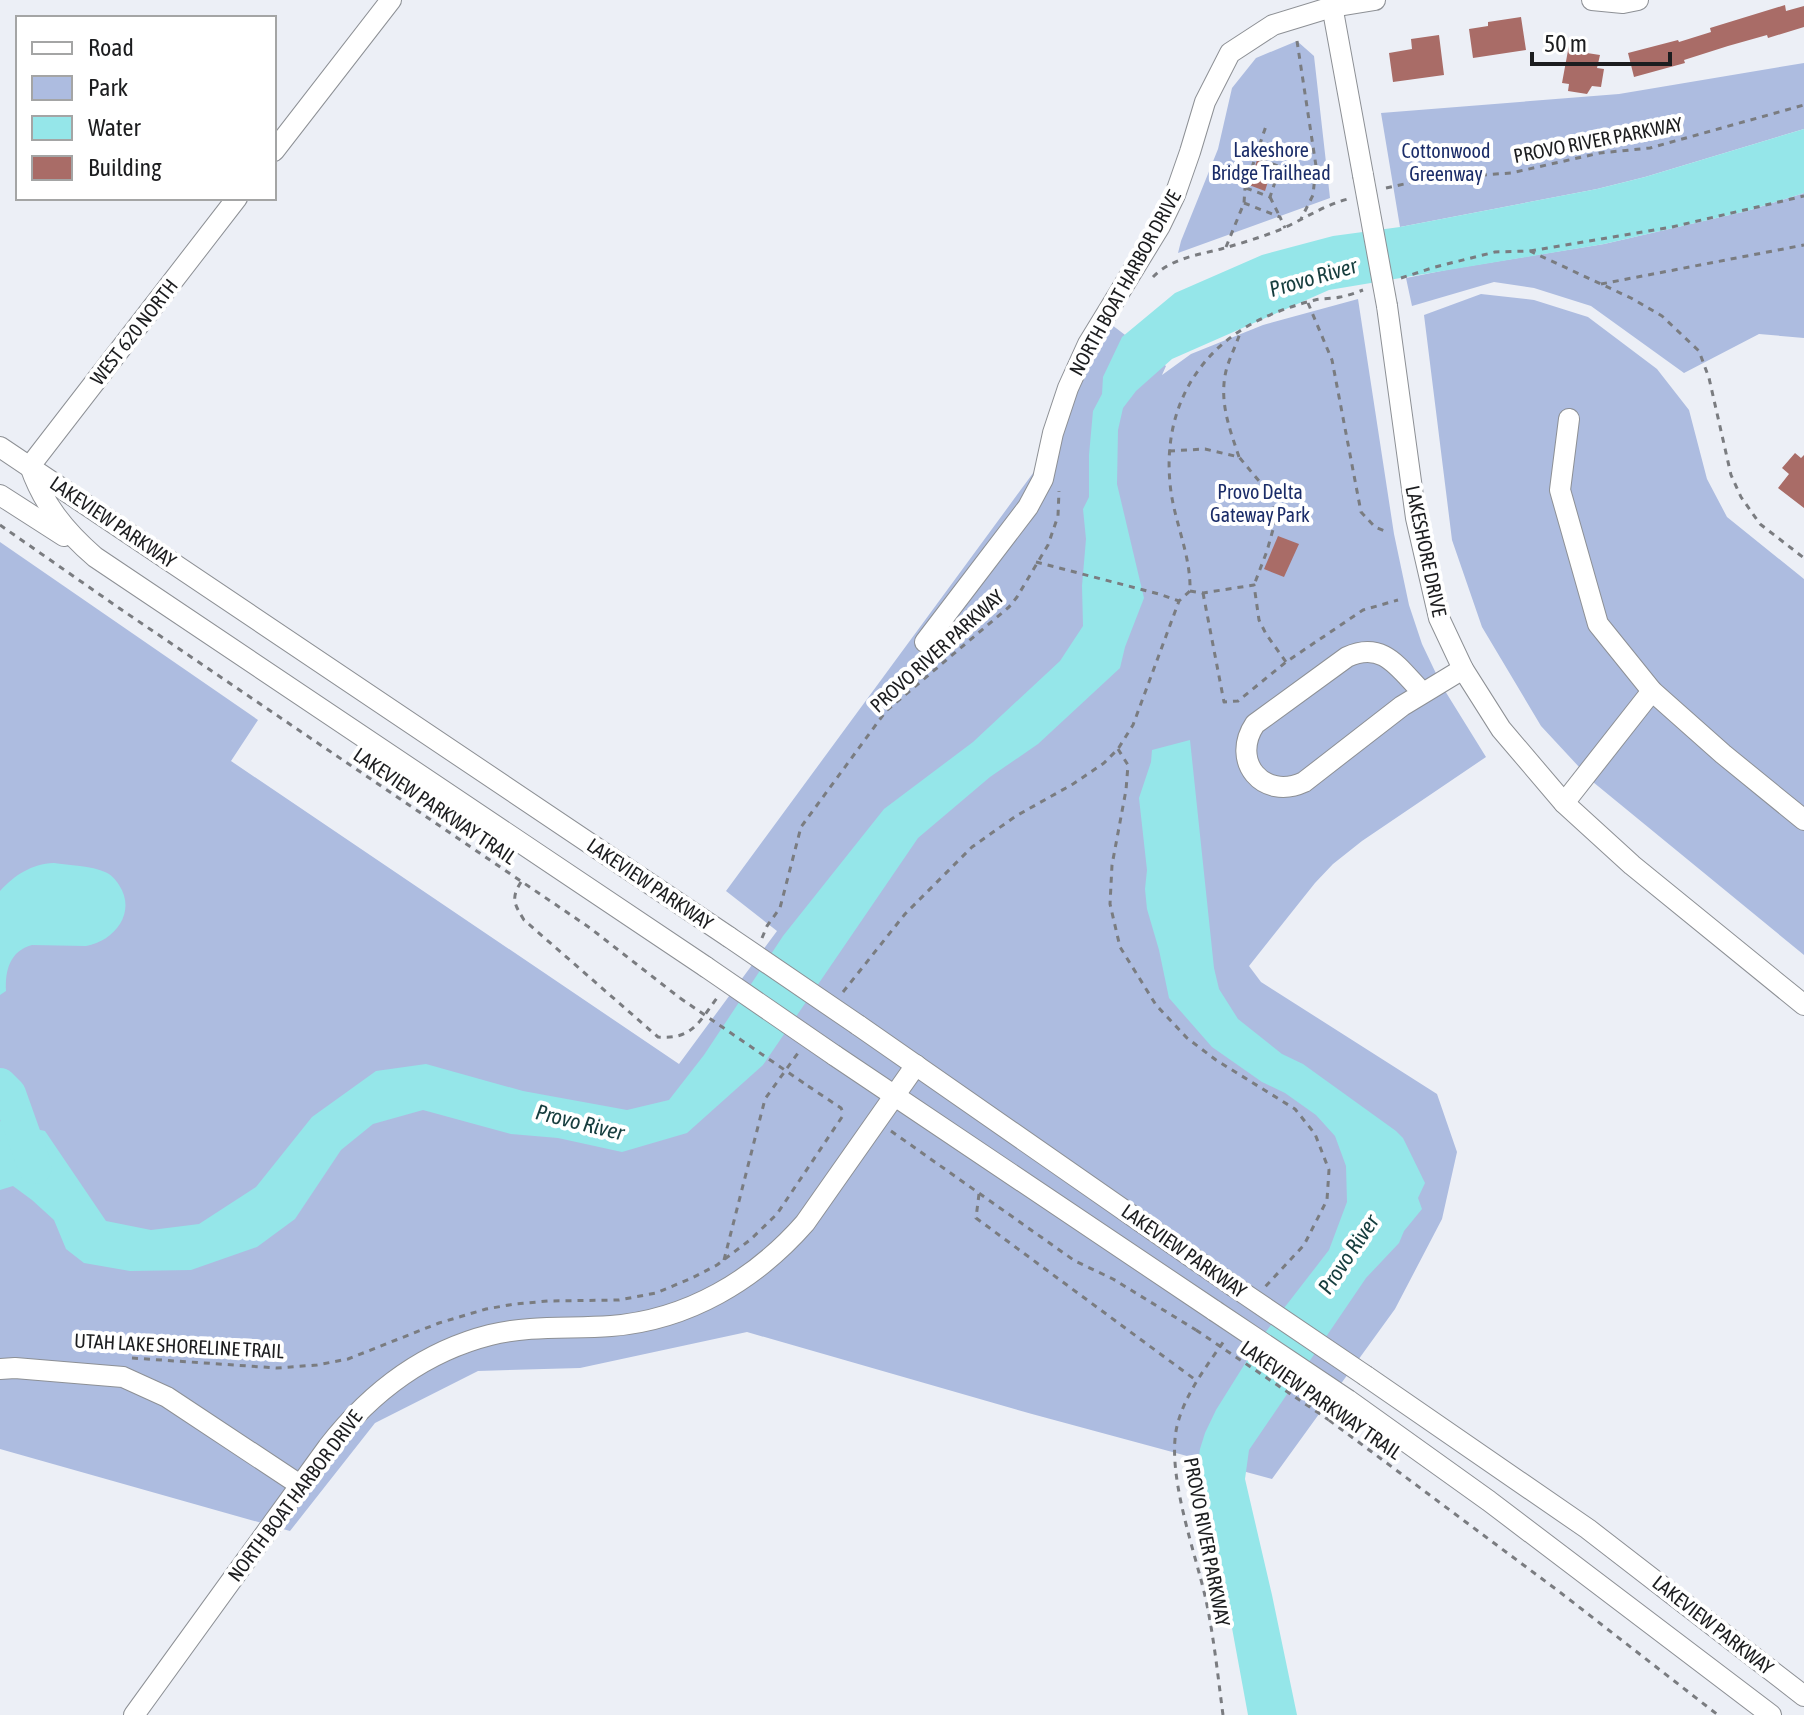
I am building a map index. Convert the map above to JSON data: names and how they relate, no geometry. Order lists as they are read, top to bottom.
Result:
{
  "streets": {
    "street": [
      "NORTH BOAT HARBOR DRIVE",
      "WEST 620 NORTH",
      "LAKEVIEW PARKWAY",
      "LAKESHORE DRIVE"
    ],
    "path": ["PROVO RIVER PARKWAY", "LAKEVIEW PARKWAY TRAIL", "UTAH LAKE SHORELINE TRAIL"]
  },
  "crossings": [
    ["NORTH BOAT HARBOR DRIVE", "LAKEVIEW PARKWAY"],
    ["NORTH BOAT HARBOR DRIVE", "LAKESHORE DRIVE"],
    ["WEST 620 NORTH", "LAKEVIEW PARKWAY"],
    ["LAKEVIEW PARKWAY TRAIL", "UTAH LAKE SHORELINE TRAIL"]
  ],
  "water": ["Provo River"],
  "parks": ["Lakeshore Bridge Trailhead", "Cottonwood Greenway", "Provo Delta Gateway Park"],
  "legend": [
    "Road",
    "Park",
    "Water",
    "Building"
  ],
  "scale_bar": "50 m"
}
